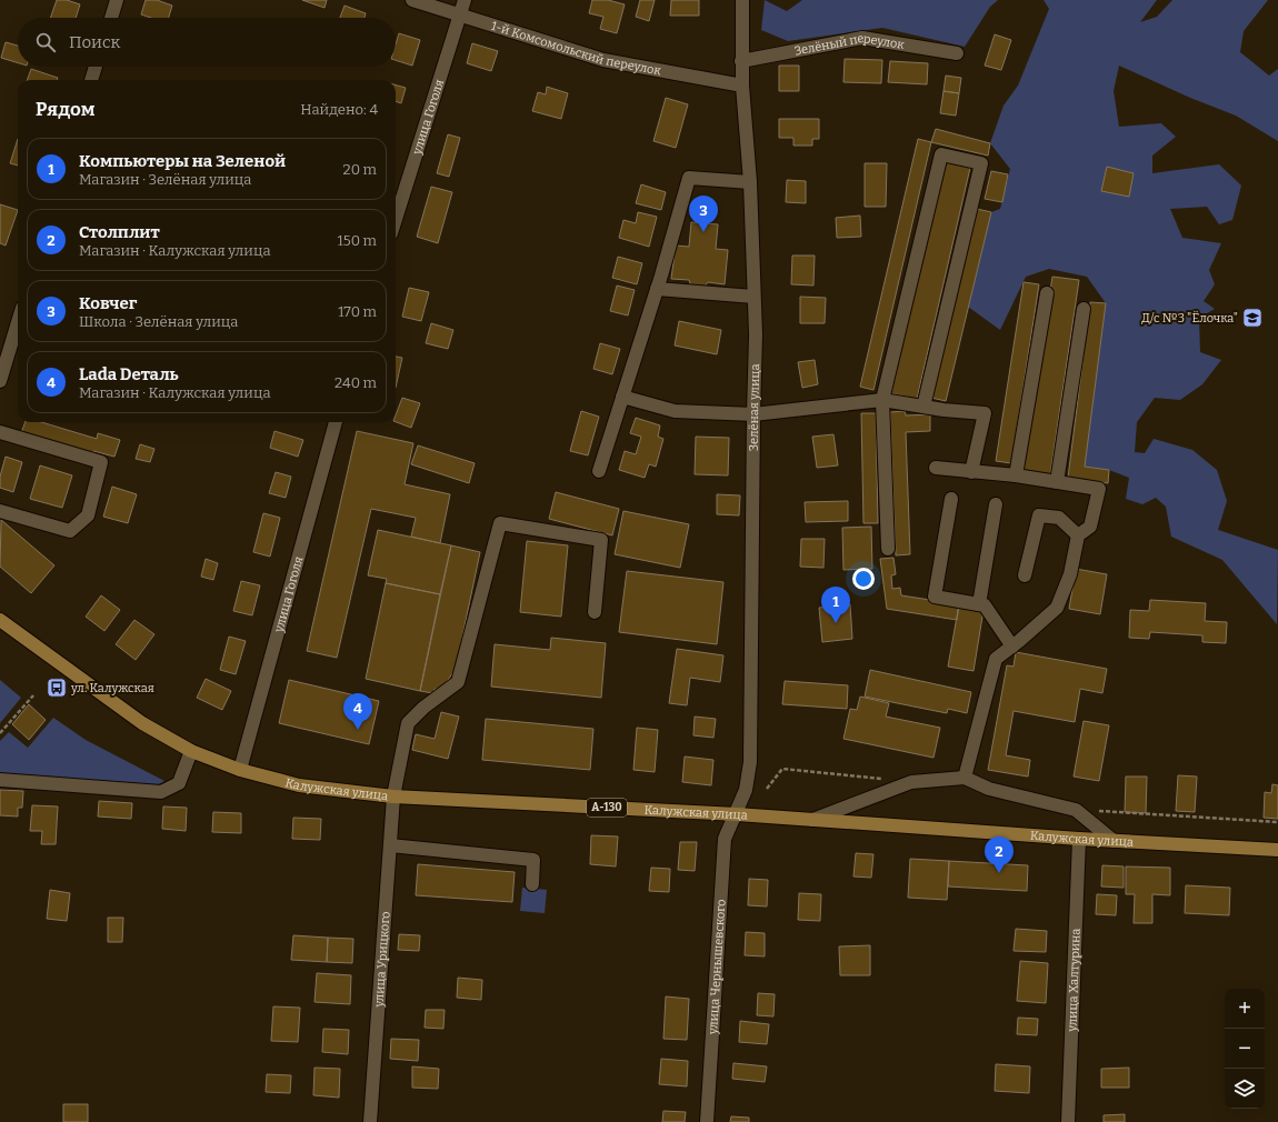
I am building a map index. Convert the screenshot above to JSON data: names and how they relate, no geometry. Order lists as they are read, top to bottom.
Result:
{
  "streets": {
    "main road": ["Калужская улица", "А-130"],
    "street": [
      "1-й Комсомольский переулок",
      "Зелёный переулок",
      "улица Гоголя",
      "Зелёная улица",
      "улица Урицкого",
      "улица Чернышевского",
      "улица Халтурина"
    ]
  },
  "crossings": [
    ["1-й Комсомольский переулок", "улица Гоголя"],
    ["1-й Комсомольский переулок", "Зелёная улица"],
    ["Зелёный переулок", "Зелёная улица"],
    ["улица Гоголя", "Калужская улица"],
    ["Зелёная улица", "Калужская улица"],
    ["Зелёная улица", "улица Чернышевского"],
    ["Калужская улица", "улица Урицкого"],
    ["Калужская улица", "улица Чернышевского"],
    ["Калужская улица", "улица Халтурина"]
  ],
  "places": {
    "school or university": ["Д/с №3 \"Ёлочка\""],
    "bus stop": ["ул. Калужская"]
  },
  "page": {
    "search": "Поиск",
    "heading": ["Рядом", "Найдено: 4"],
    "list": [
      {
        "mark": "1",
        "name": "Компьютеры на Зеленой",
        "note": "Магазин · Зелёная улица",
        "value": "20 m"
      },
      {
        "mark": "2",
        "name": "Столплит",
        "note": "Магазин · Калужская улица",
        "value": "150 m"
      },
      {
        "mark": "3",
        "name": "Ковчег",
        "note": "Школа · Зелёная улица",
        "value": "170 m"
      },
      {
        "mark": "4",
        "name": "Lada Dеталь",
        "note": "Магазин · Калужская улица",
        "value": "240 m"
      }
    ],
    "pins": [
      "3",
      "1",
      "4",
      "2"
    ],
    "map_buttons": ["+", "−"]
  }
}
